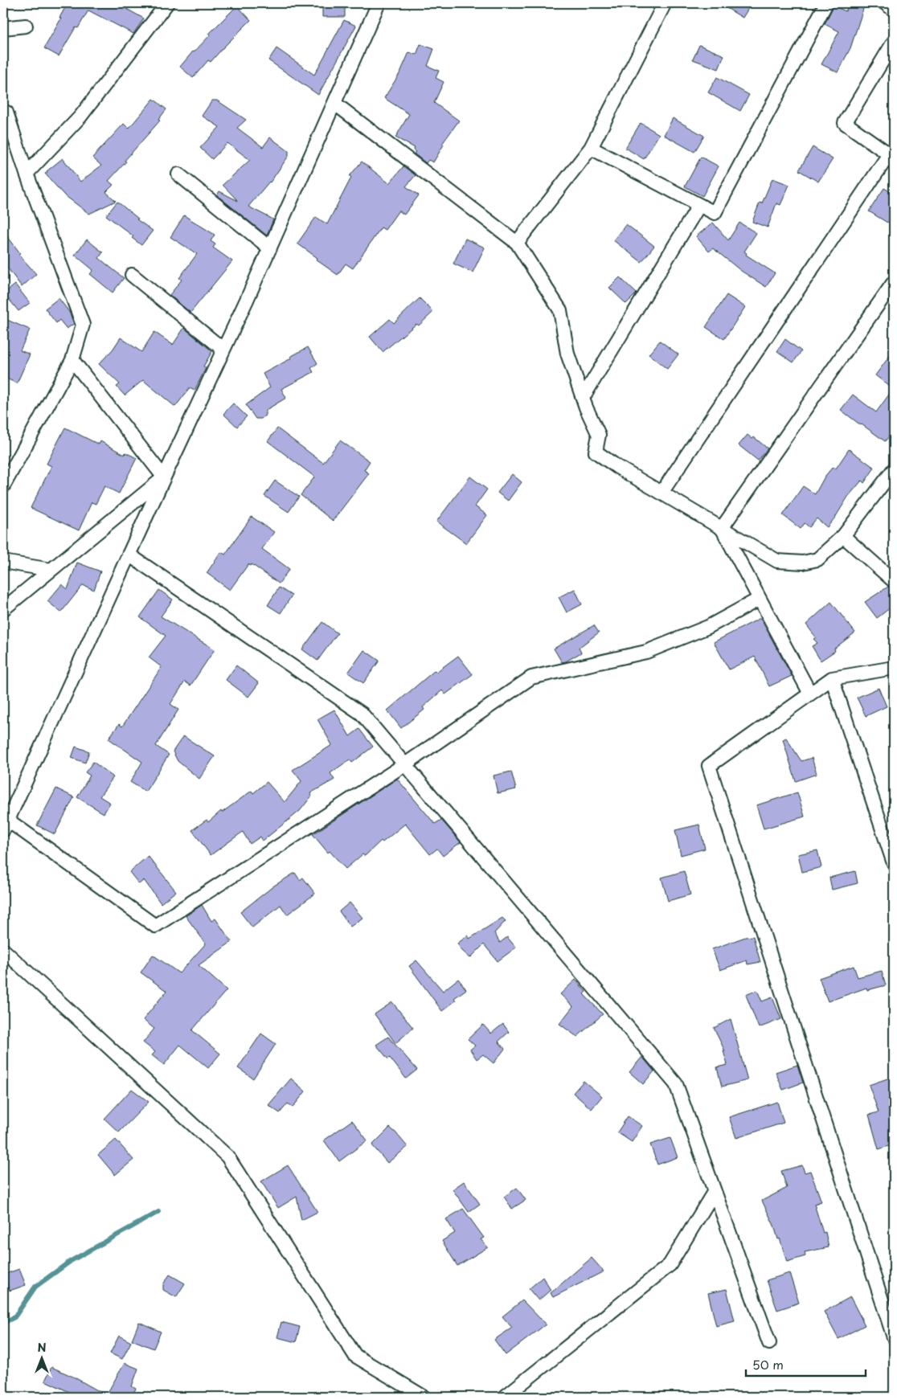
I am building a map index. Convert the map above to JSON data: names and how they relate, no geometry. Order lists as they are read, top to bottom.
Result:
{
  "scale_bar": "50 m",
  "north": "top"
}
